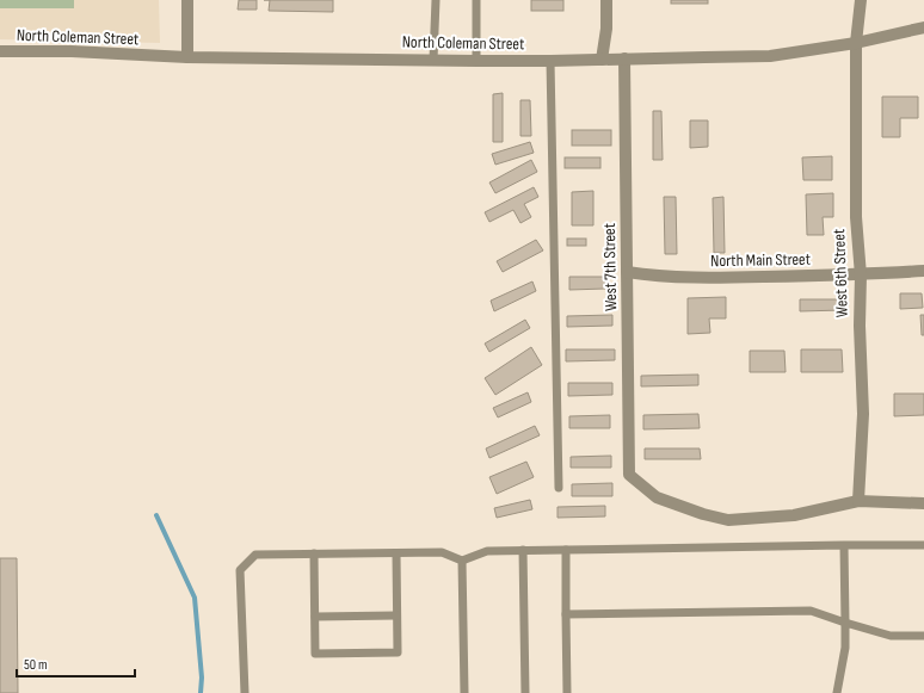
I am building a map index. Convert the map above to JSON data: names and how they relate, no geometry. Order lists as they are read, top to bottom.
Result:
{
  "streets": {
    "street": [
      "North Coleman Street",
      "North Main Street",
      "West 7th Street",
      "West 6th Street"
    ]
  },
  "crossings": [
    ["North Coleman Street", "West 7th Street"],
    ["North Coleman Street", "West 6th Street"],
    ["North Main Street", "West 7th Street"],
    ["North Main Street", "West 6th Street"],
    ["West 7th Street", "West 6th Street"]
  ],
  "scale_bar": "50 m"
}
